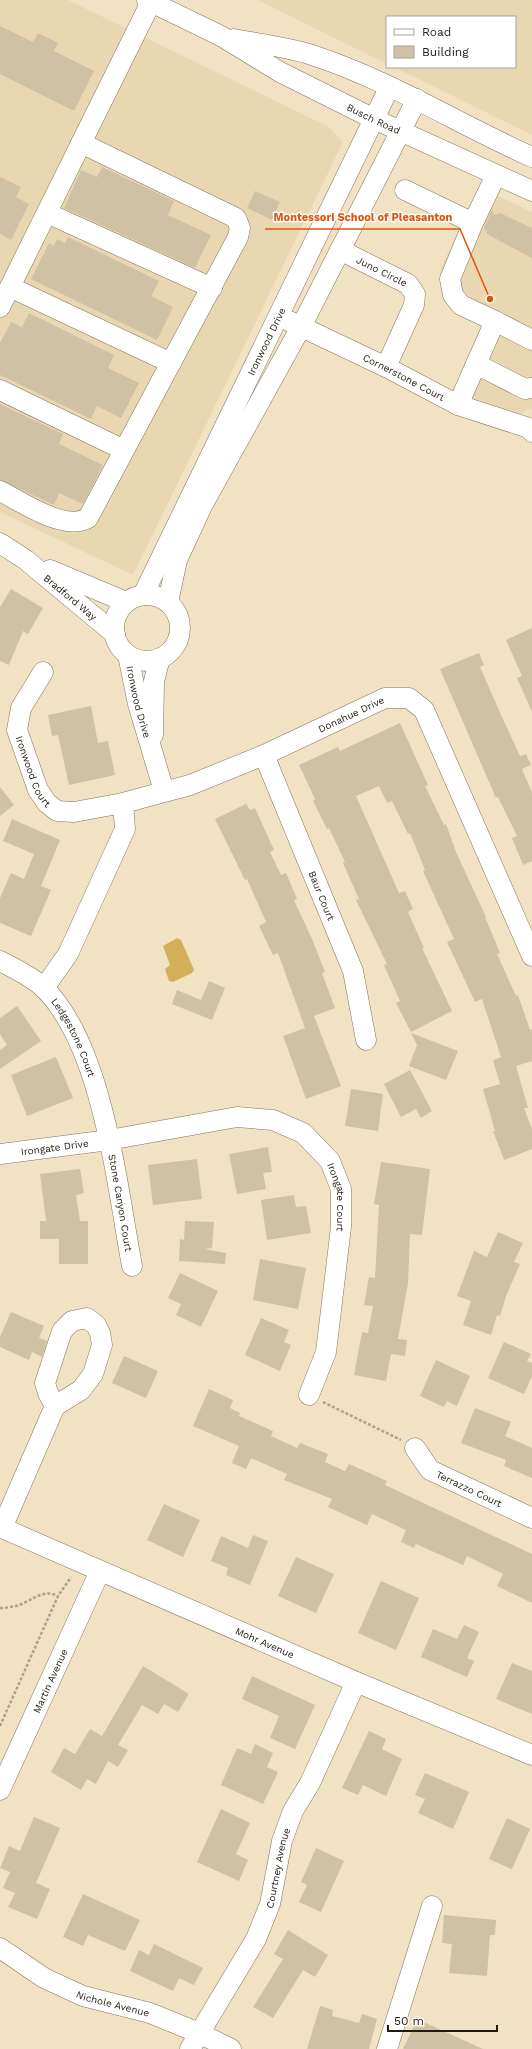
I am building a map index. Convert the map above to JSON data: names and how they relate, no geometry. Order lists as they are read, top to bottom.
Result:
{
  "streets": {
    "street": [
      "Busch Road",
      "Juno Circle",
      "Ironwood Drive",
      "Cornerstone Court",
      "Bradford Way",
      "Donahue Drive",
      "Ironwood Court",
      "Baur Court",
      "Ledgestone Court",
      "Irongate Drive",
      "Irongate Court",
      "Stone Canyon Court",
      "Terrazzo Court",
      "Mohr Avenue",
      "Martin Avenue",
      "Courtney Avenue",
      "Nichole Avenue"
    ]
  },
  "crossings": [
    ["Busch Road", "Ironwood Drive"],
    ["Juno Circle", "Cornerstone Court"],
    ["Ironwood Drive", "Cornerstone Court"],
    ["Ironwood Drive", "Bradford Way"],
    ["Ironwood Drive", "Donahue Drive"],
    ["Ironwood Drive", "Ironwood Court"],
    ["Donahue Drive", "Ironwood Court"],
    ["Donahue Drive", "Baur Court"],
    ["Ledgestone Court", "Irongate Drive"],
    ["Ledgestone Court", "Irongate Court"],
    ["Ledgestone Court", "Stone Canyon Court"],
    ["Irongate Drive", "Irongate Court"],
    ["Irongate Drive", "Stone Canyon Court"],
    ["Irongate Court", "Stone Canyon Court"],
    ["Mohr Avenue", "Martin Avenue"],
    ["Mohr Avenue", "Courtney Avenue"],
    ["Courtney Avenue", "Nichole Avenue"]
  ],
  "places": ["Montessori School of Pleasanton"],
  "legend": ["Road", "Building"],
  "scale_bar": "50 m"
}
